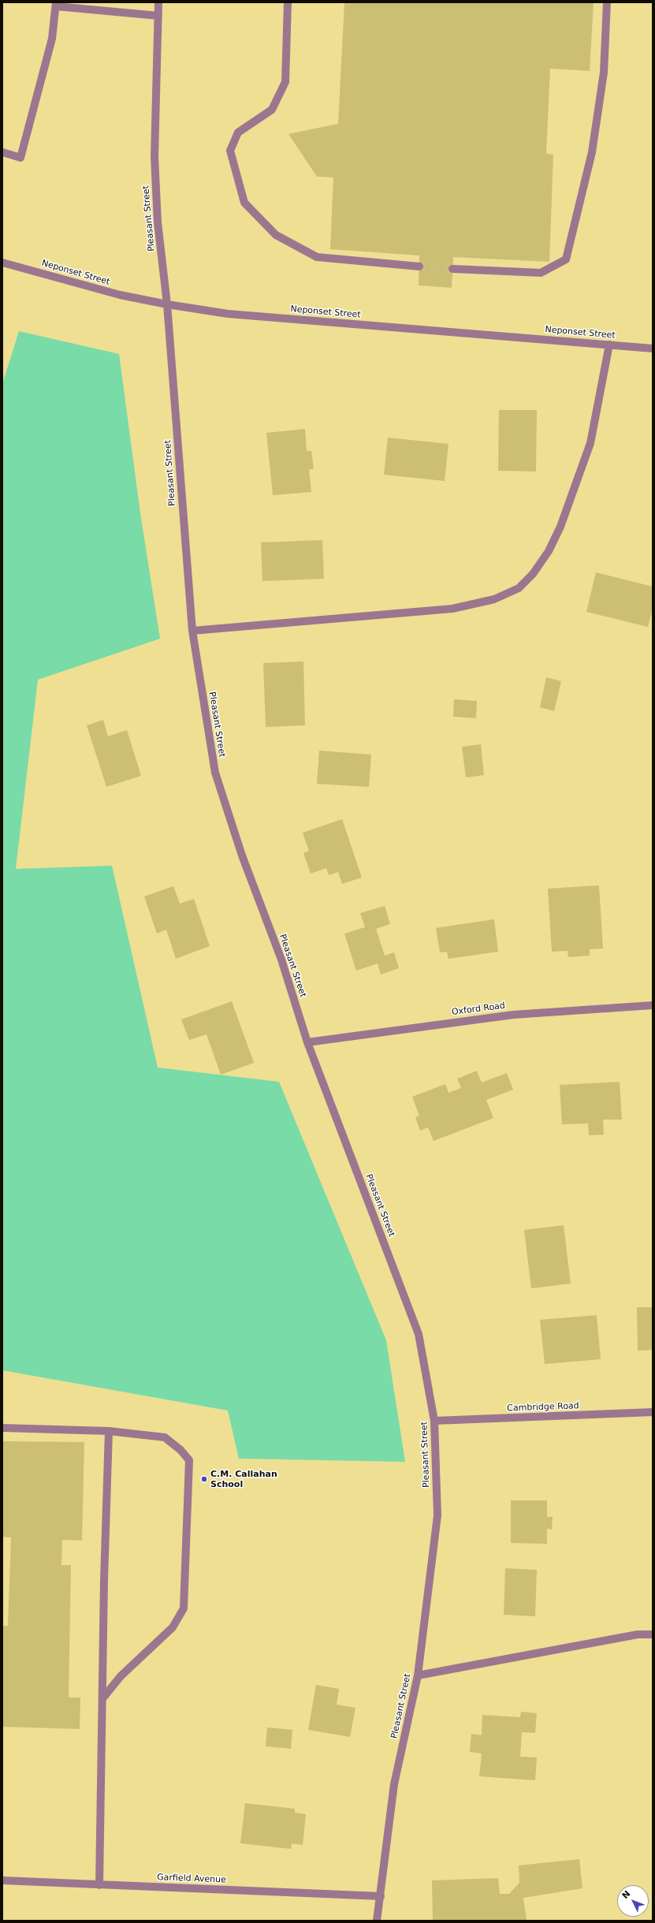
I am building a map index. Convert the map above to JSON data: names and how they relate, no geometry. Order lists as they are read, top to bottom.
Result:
{
  "streets": {
    "street": [
      "Pleasant Street",
      "Neponset Street",
      "Oxford Road",
      "Cambridge Road",
      "Garfield Avenue"
    ]
  },
  "crossings": [
    ["Pleasant Street", "Neponset Street"],
    ["Pleasant Street", "Oxford Road"],
    ["Pleasant Street", "Cambridge Road"],
    ["Pleasant Street", "Garfield Avenue"]
  ],
  "places": ["C.M. Callahan School"],
  "north": "top left"
}
